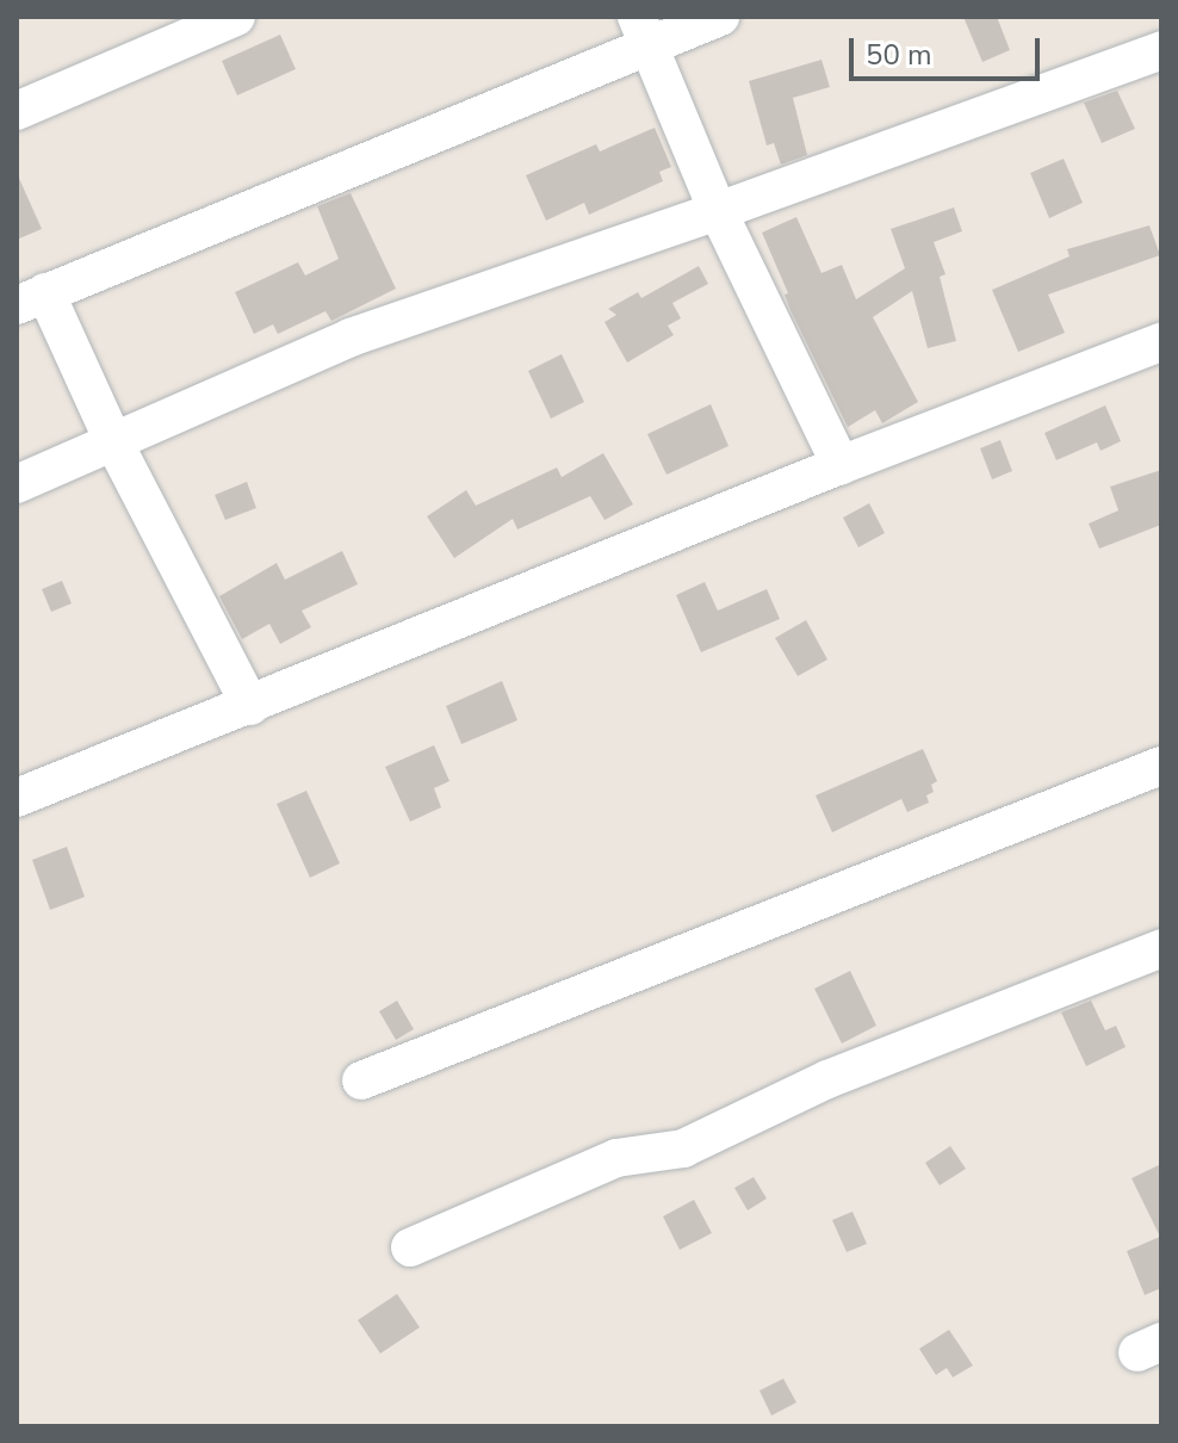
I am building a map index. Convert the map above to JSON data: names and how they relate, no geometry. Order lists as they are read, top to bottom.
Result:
{
  "scale_bar": "50 m"
}
